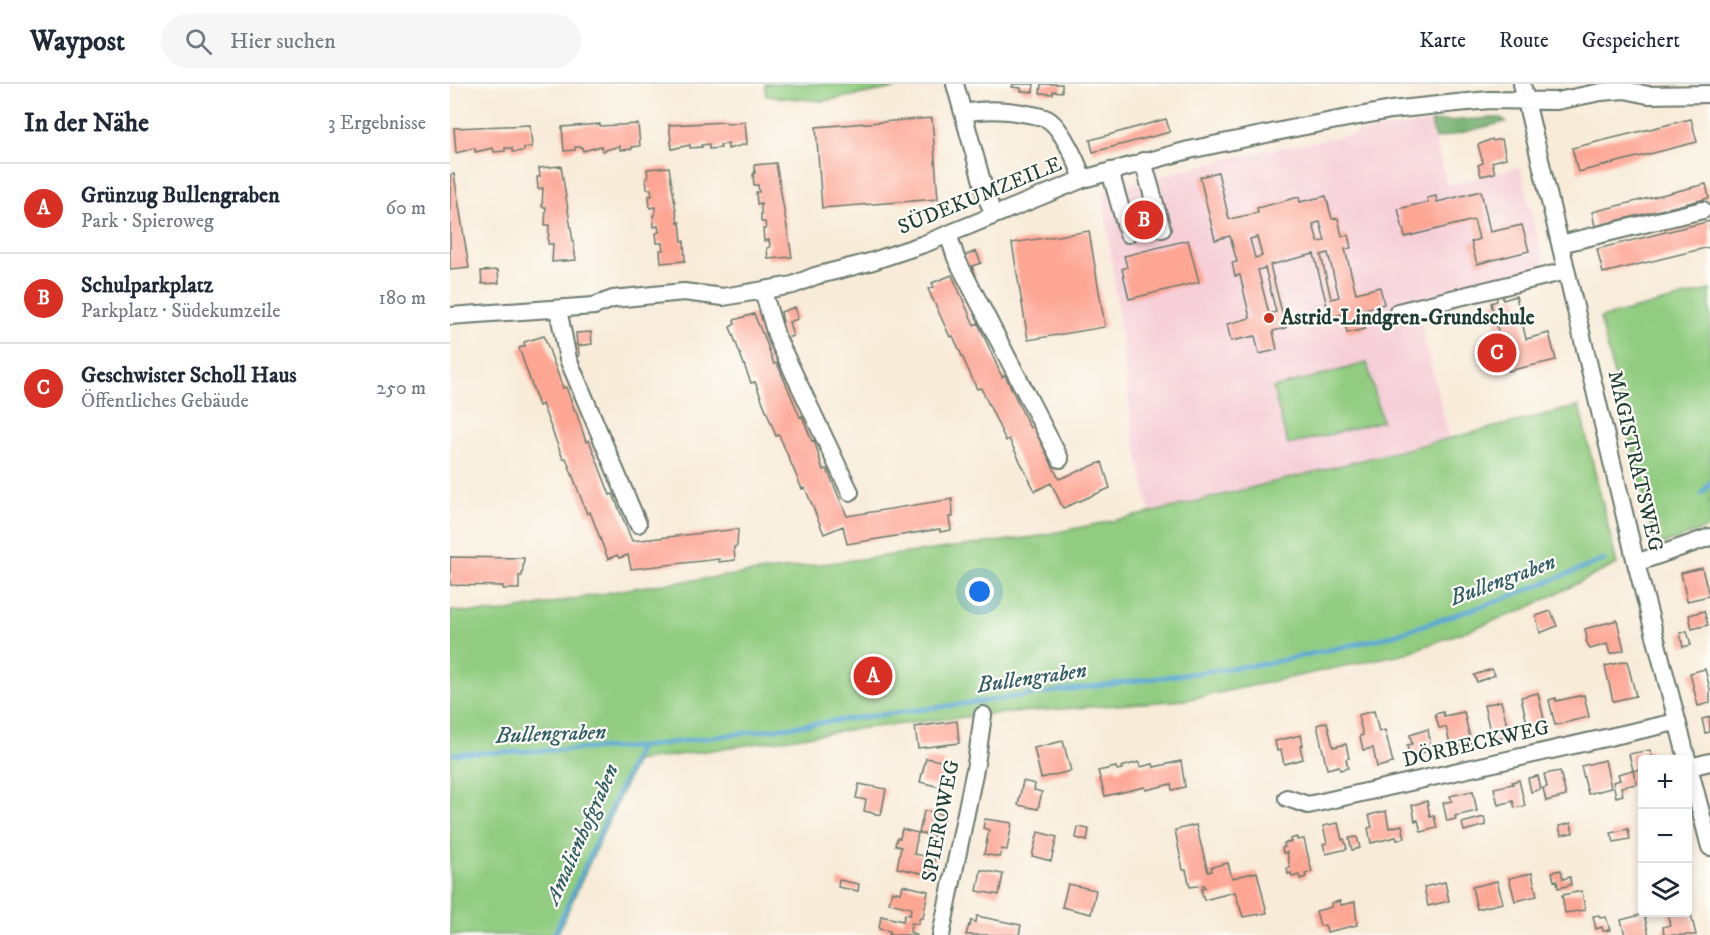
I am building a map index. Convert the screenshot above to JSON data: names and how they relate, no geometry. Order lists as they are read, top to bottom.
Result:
{
  "streets": {
    "street": [
      "SÜDEKUMZEILE",
      "MAGISTRATSWEG",
      "DÖRBECKWEG",
      "SPIEROWEG"
    ]
  },
  "crossings": [
    ["SÜDEKUMZEILE", "MAGISTRATSWEG"],
    ["MAGISTRATSWEG", "DÖRBECKWEG"]
  ],
  "water": ["Bullengraben", "Amalienhofgraben"],
  "places": ["Astrid-Lindgren-Grundschule"],
  "page": {
    "header": "Waypost",
    "search": "Hier suchen",
    "nav": ["Karte", "Route", "Gespeichert"],
    "heading": ["In der Nähe", "3 Ergebnisse"],
    "list": [
      {
        "mark": "A",
        "name": "Grünzug Bullengraben",
        "note": "Park · Spieroweg",
        "value": "60 m"
      },
      {
        "mark": "B",
        "name": "Schulparkplatz",
        "note": "Parkplatz · Südekumzeile",
        "value": "180 m"
      },
      {
        "mark": "C",
        "name": "Geschwister Scholl Haus",
        "note": "Öffentliches Gebäude",
        "value": "250 m"
      }
    ],
    "pins": ["B", "C", "A"],
    "map_buttons": ["+", "−"]
  }
}
